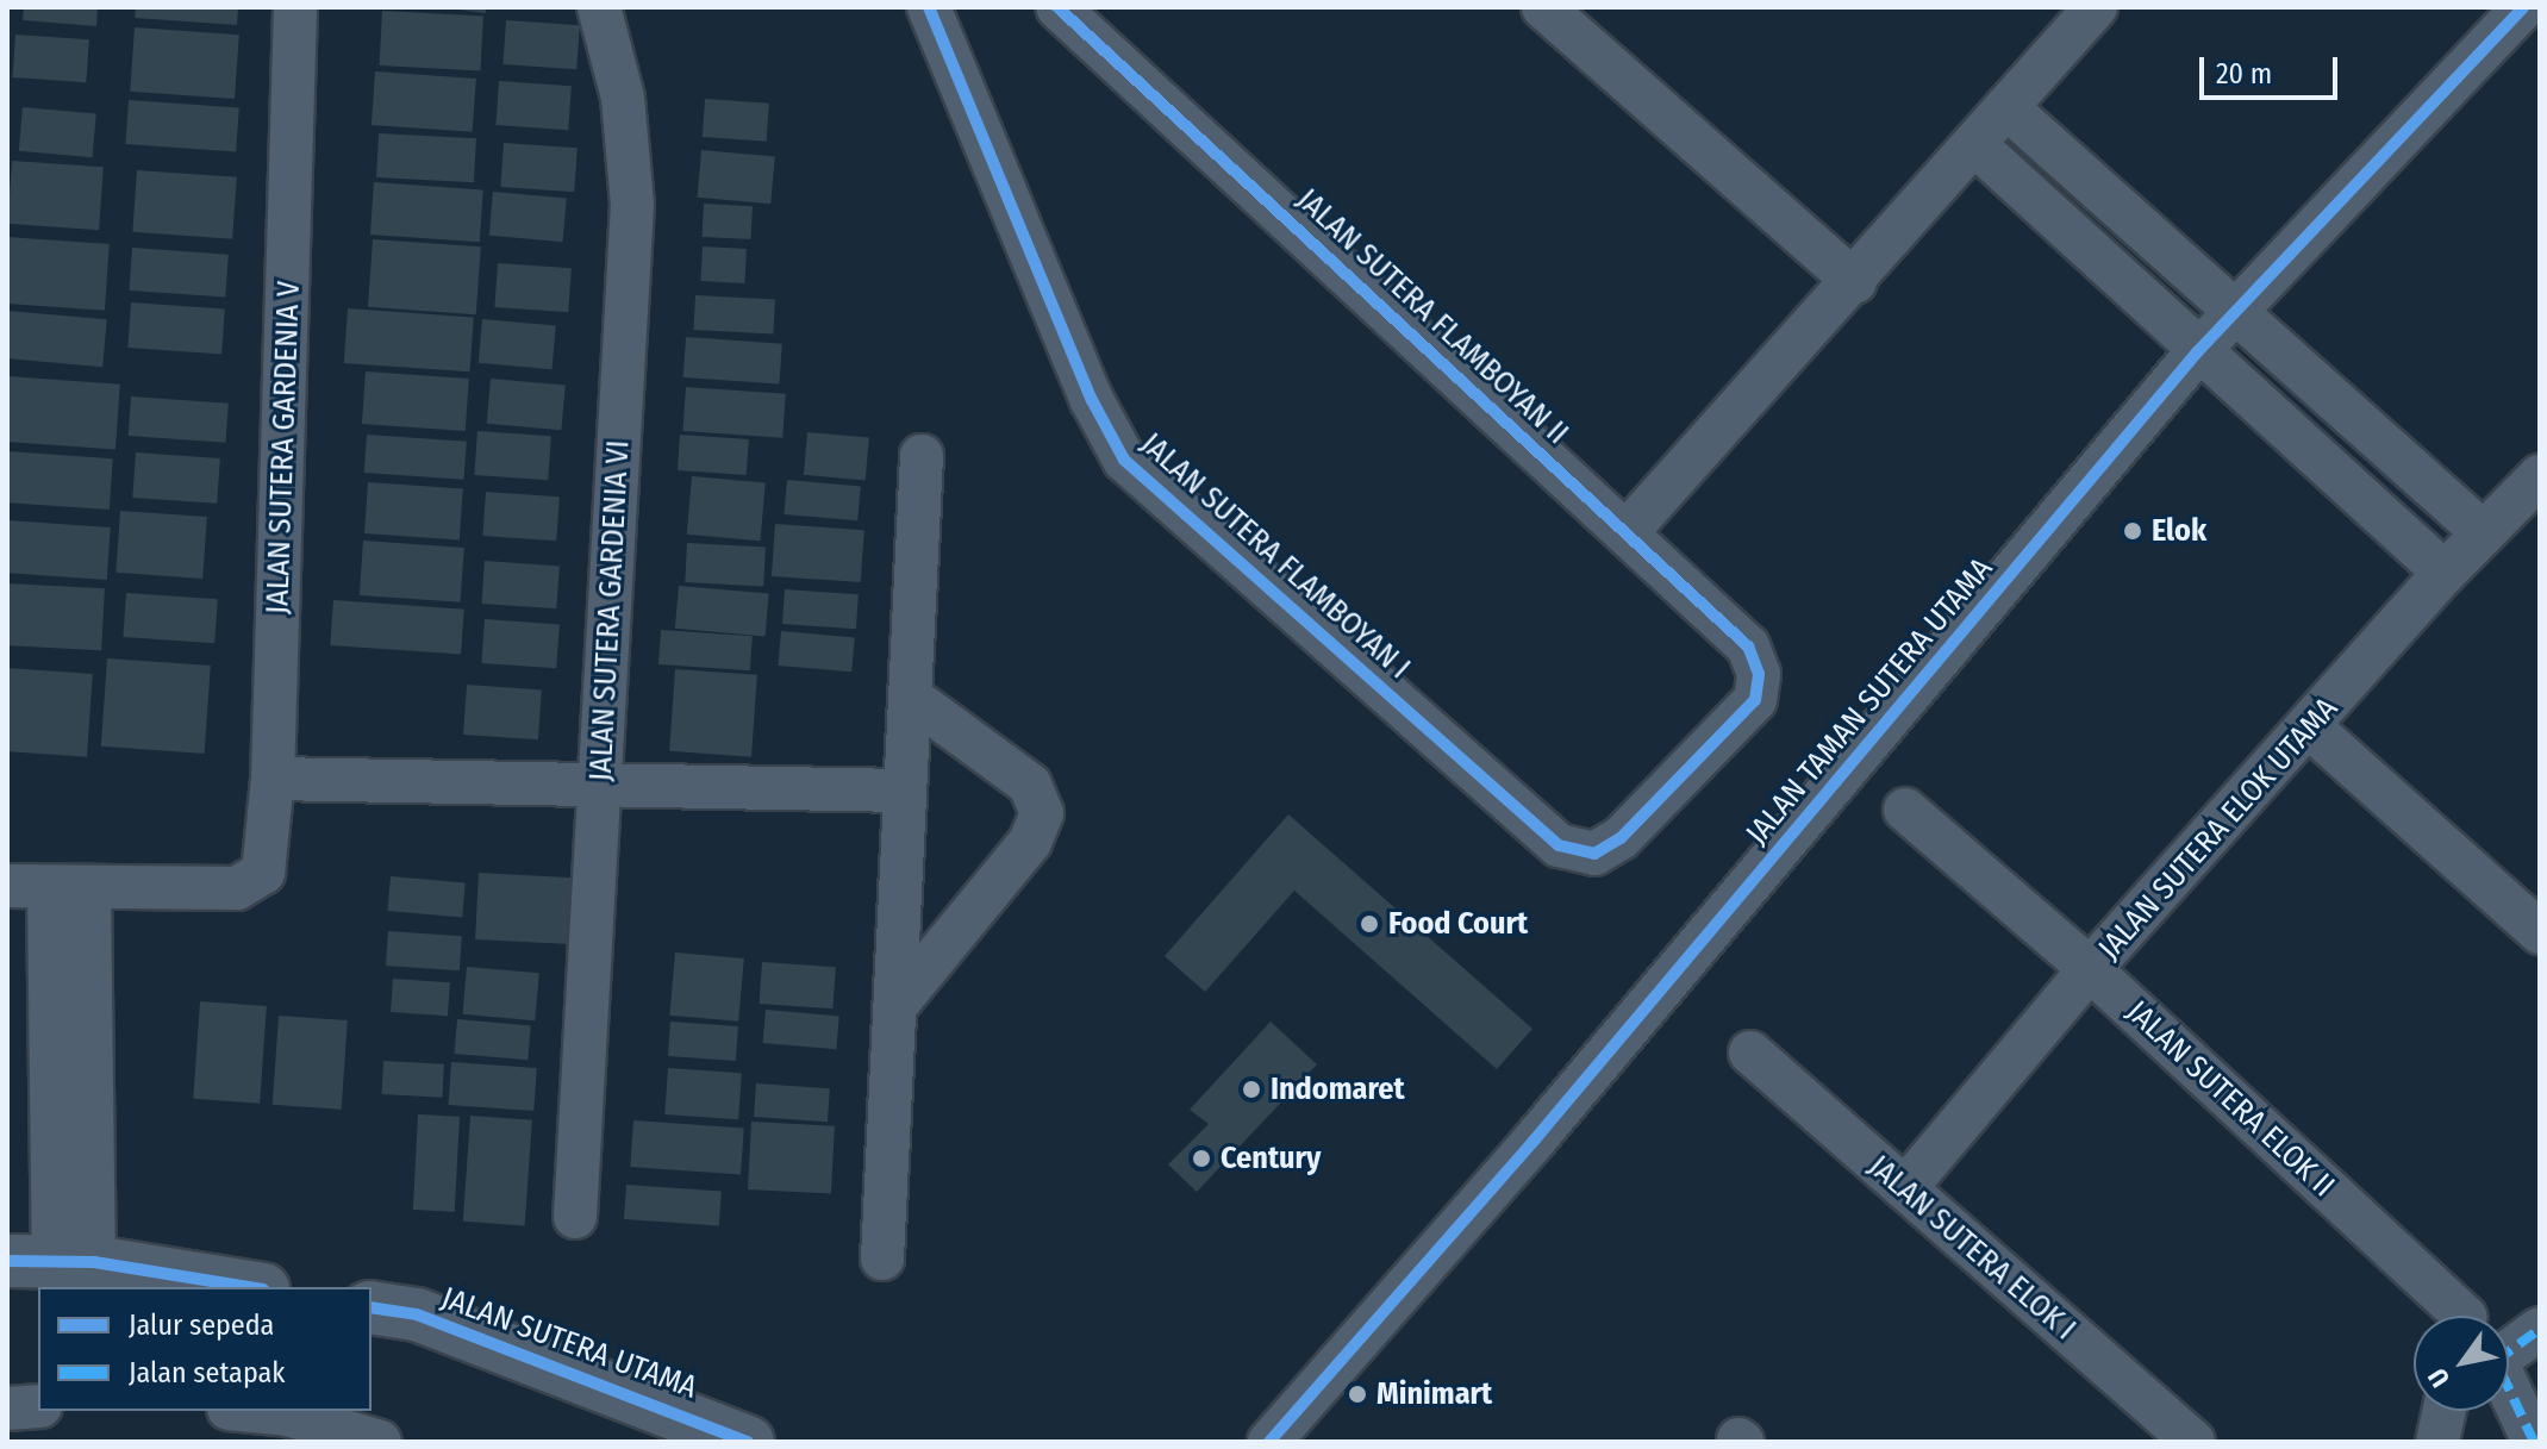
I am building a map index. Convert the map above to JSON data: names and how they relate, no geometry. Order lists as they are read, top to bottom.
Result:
{
  "streets": {
    "street": [
      "JALAN SUTERA FLAMBOYAN II",
      "JALAN SUTERA GARDENIA V",
      "JALAN SUTERA FLAMBOYAN I",
      "JALAN SUTERA GARDENIA VI",
      "JALAN TAMAN SUTERA UTAMA",
      "JALAN SUTERA ELOK UTAMA",
      "JALAN SUTERA ELOK II",
      "JALAN SUTERA ELOK I",
      "JALAN SUTERA UTAMA"
    ]
  },
  "crossings": [
    ["JALAN SUTERA FLAMBOYAN II", "JALAN SUTERA FLAMBOYAN I"],
    ["JALAN SUTERA ELOK UTAMA", "JALAN SUTERA ELOK II"],
    ["JALAN SUTERA ELOK UTAMA", "JALAN SUTERA ELOK I"]
  ],
  "places": [
    "Elok",
    "Food Court",
    "Indomaret",
    "Century",
    "Minimart"
  ],
  "legend": ["Jalur sepeda", "Jalan setapak"],
  "scale_bar": "20 m",
  "north": "bottom left"
}
